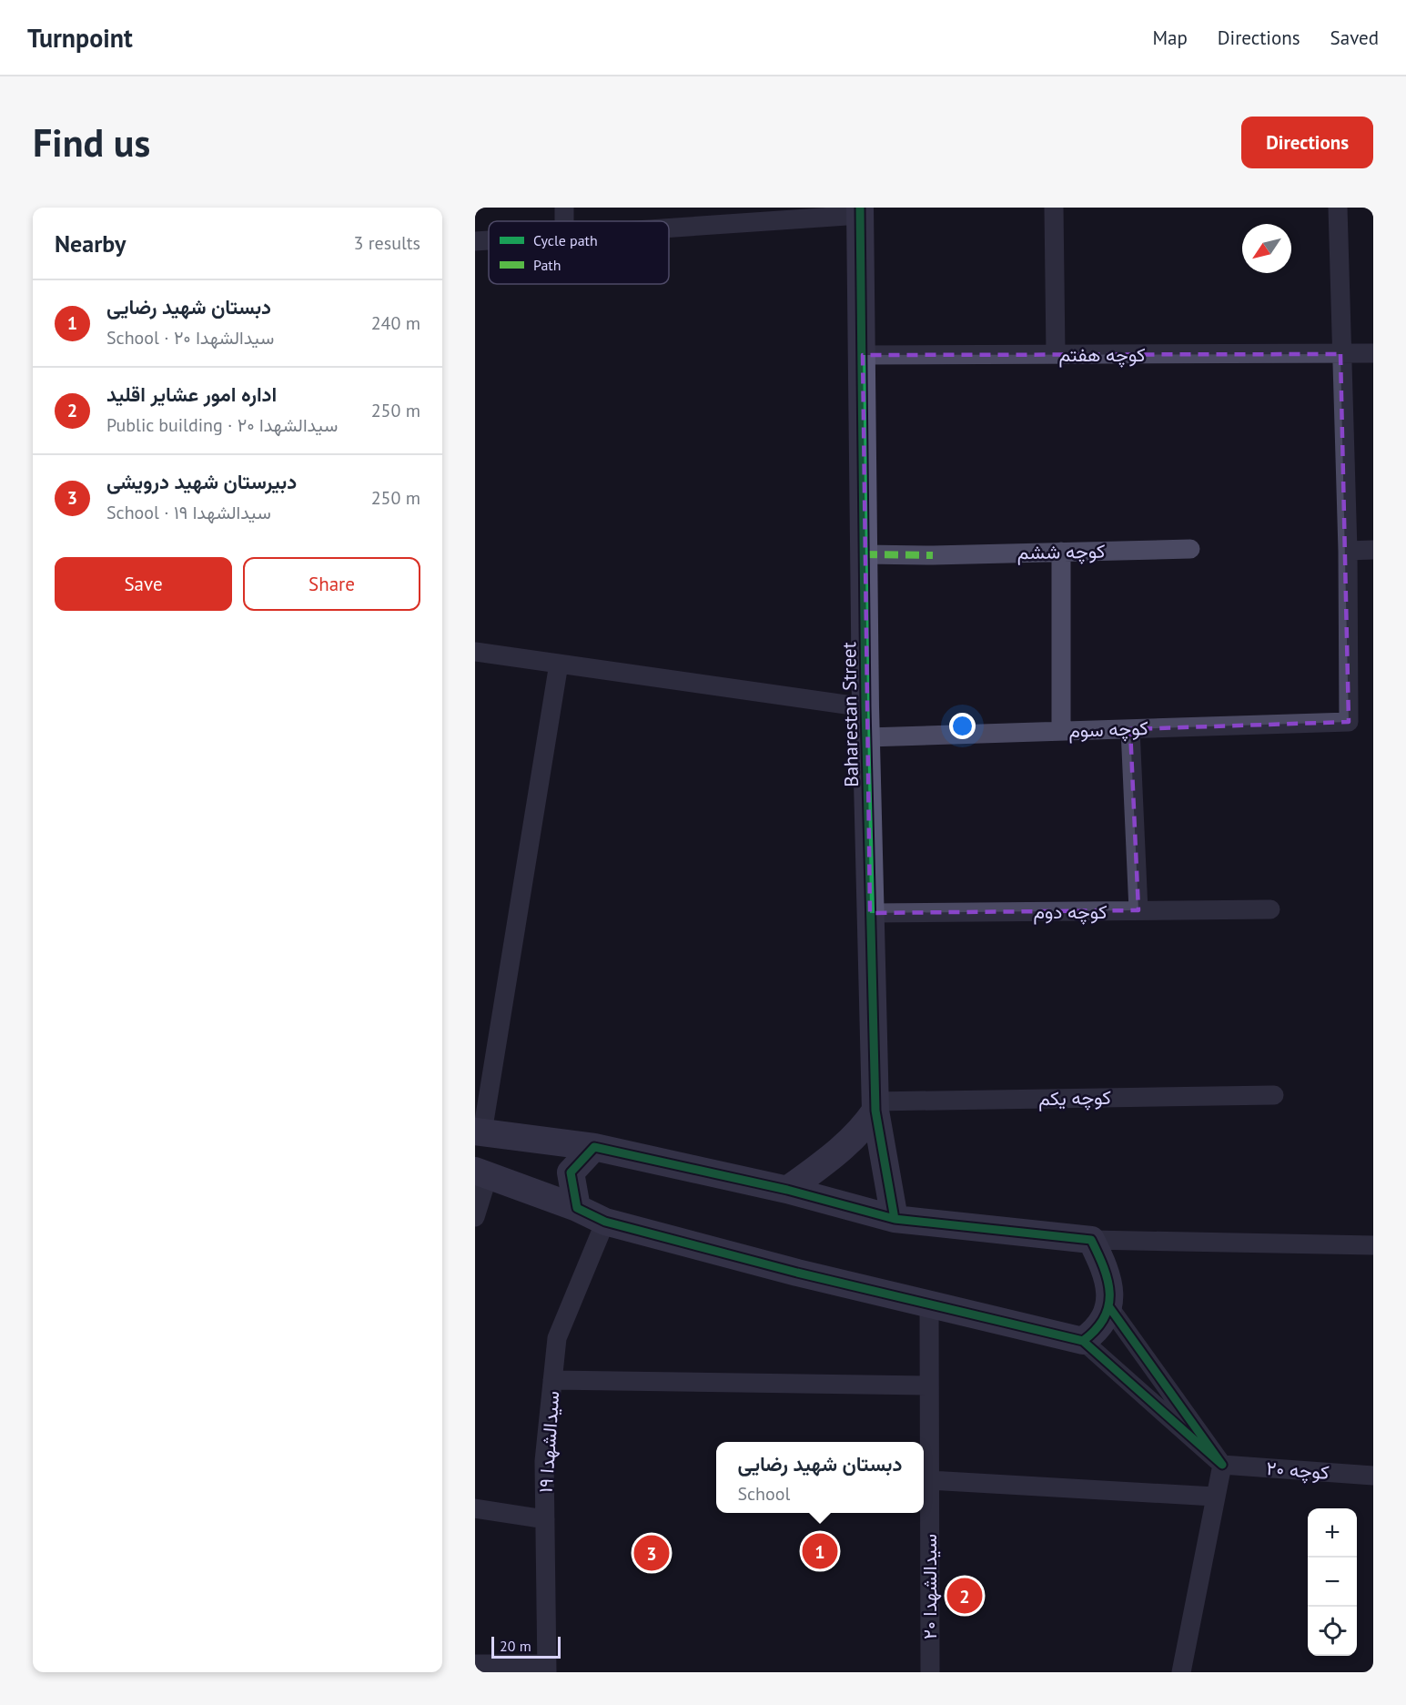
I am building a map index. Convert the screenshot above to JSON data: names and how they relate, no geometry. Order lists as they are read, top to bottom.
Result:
{
  "streets": {
    "street": [
      "کوچه هفتم",
      "کوچه ششم",
      "Baharestan Street",
      "کوچه سوم",
      "کوچه دوم",
      "کوچه یکم",
      "سیدالشهدا ۱۹",
      "کوچه ۲۰",
      "سیدالشهدا ۲۰"
    ]
  },
  "crossings": [
    ["کوچه هفتم", "Baharestan Street"],
    ["کوچه ششم", "Baharestan Street"],
    ["Baharestan Street", "کوچه سوم"],
    ["Baharestan Street", "کوچه دوم"],
    ["Baharestan Street", "کوچه یکم"]
  ],
  "legend": ["Cycle path", "Path"],
  "scale_bar": "20 m",
  "north": "bottom left",
  "page": {
    "header": "Turnpoint",
    "nav": ["Map", "Directions", "Saved"],
    "buttons": [
      "Directions",
      ["Save", "Share"]
    ],
    "title": "Find us",
    "heading": ["Nearby", "3 results"],
    "list": [
      {
        "mark": "1",
        "name": "دبستان شهید رضایی",
        "note": "School · سیدالشهدا ۲۰",
        "value": "240 m"
      },
      {
        "mark": "2",
        "name": "اداره امور عشایر اقلید",
        "note": "Public building · سیدالشهدا ۲۰",
        "value": "250 m"
      },
      {
        "mark": "3",
        "name": "دبیرستان شهید درویشی",
        "note": "School · سیدالشهدا ۱۹",
        "value": "250 m"
      }
    ],
    "popup": ["دبستان شهید رضایی", "School"],
    "map_buttons": ["+", "−"],
    "pins": ["1", "3", "2"],
    "scale": "20 m"
  }
}
